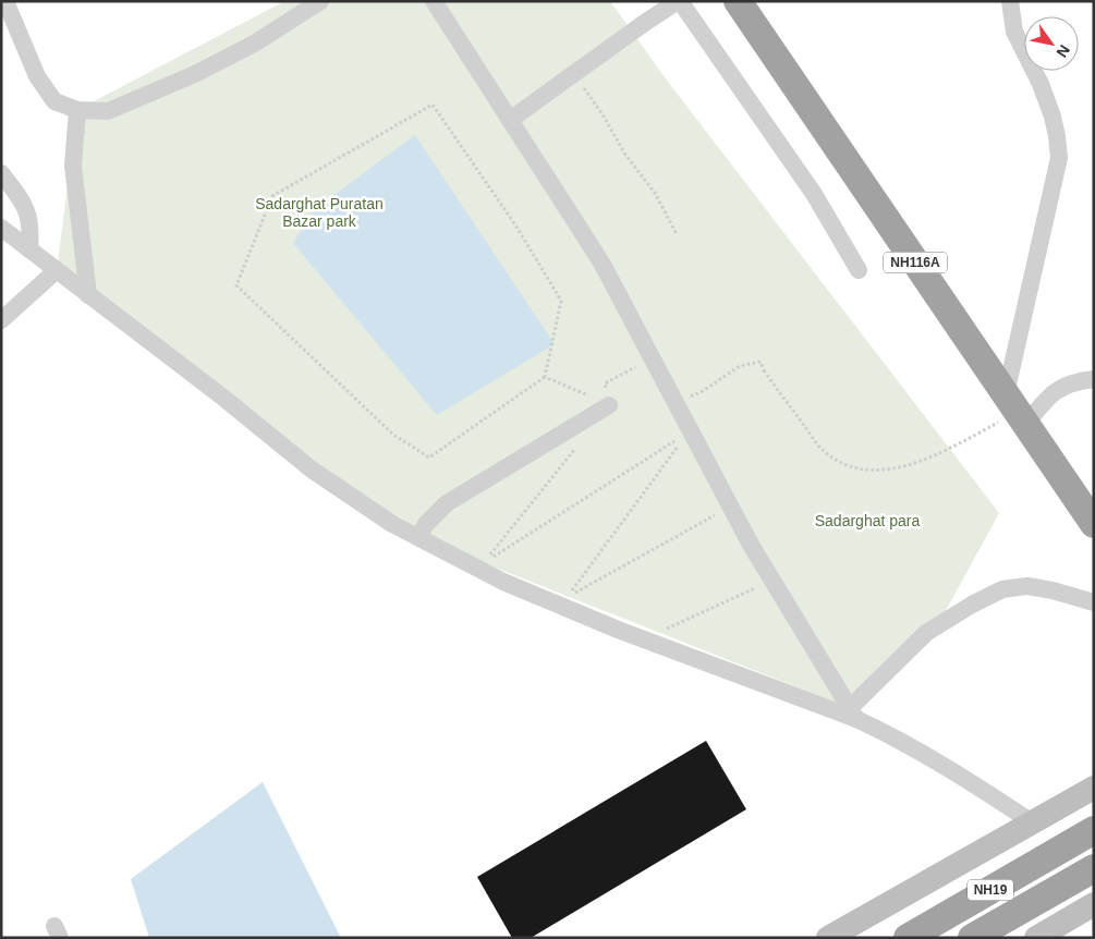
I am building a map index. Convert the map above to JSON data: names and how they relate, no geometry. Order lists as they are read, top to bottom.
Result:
{
  "streets": {
    "highway": ["NH116A", "NH19"]
  },
  "parks": ["Sadarghat Puratan Bazar park", "Sadarghat para"],
  "north": "bottom right"
}
